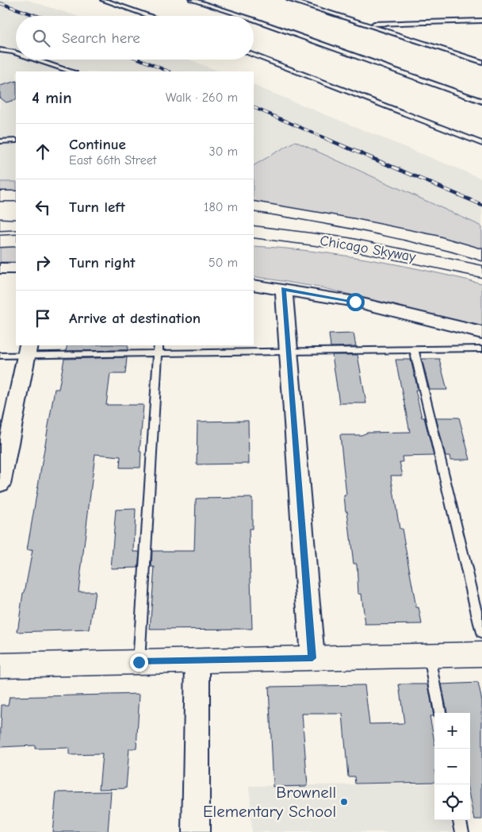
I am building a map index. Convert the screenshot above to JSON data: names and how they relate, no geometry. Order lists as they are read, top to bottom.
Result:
{
  "streets": {
    "main road": ["Chicago Skyway"]
  },
  "places": ["Brownell Elementary School"],
  "page": {
    "search": "Search here",
    "heading": ["4 min", "Walk · 260 m"],
    "list": [
      ["Continue", "East 66th Street", "30 m"],
      ["Turn left", "180 m"],
      ["Turn right", "50 m"],
      "Arrive at destination"
    ],
    "map_buttons": ["+", "−"]
  }
}
